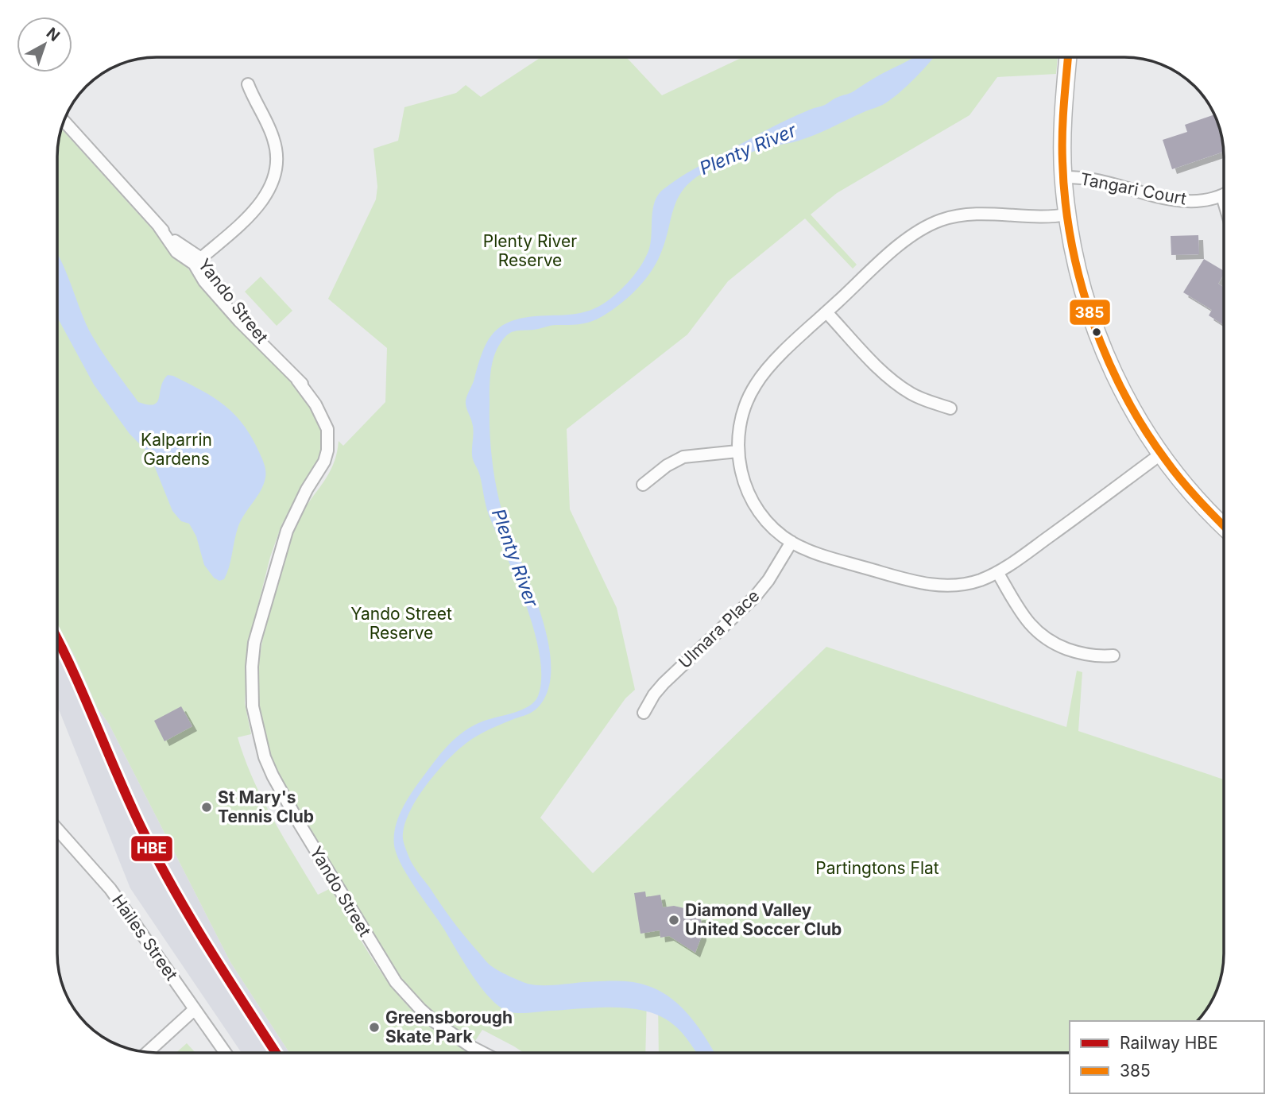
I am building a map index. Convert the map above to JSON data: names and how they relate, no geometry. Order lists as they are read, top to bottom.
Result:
{
  "streets": {
    "street": [
      "Tangari Court",
      "Yando Street",
      "Ulmara Place",
      "Hailes Street"
    ]
  },
  "water": ["Plenty River"],
  "parks": [
    "Plenty River Reserve",
    "Kalparrin Gardens",
    "Yando Street Reserve",
    "Partingtons Flat"
  ],
  "places": ["St Mary's Tennis Club", "Diamond Valley United Soccer Club", "Greensborough Skate Park"],
  "lines": ["transit line 385", "rail line HBE"],
  "legend": ["Railway HBE", "385"],
  "north": "top right"
}
